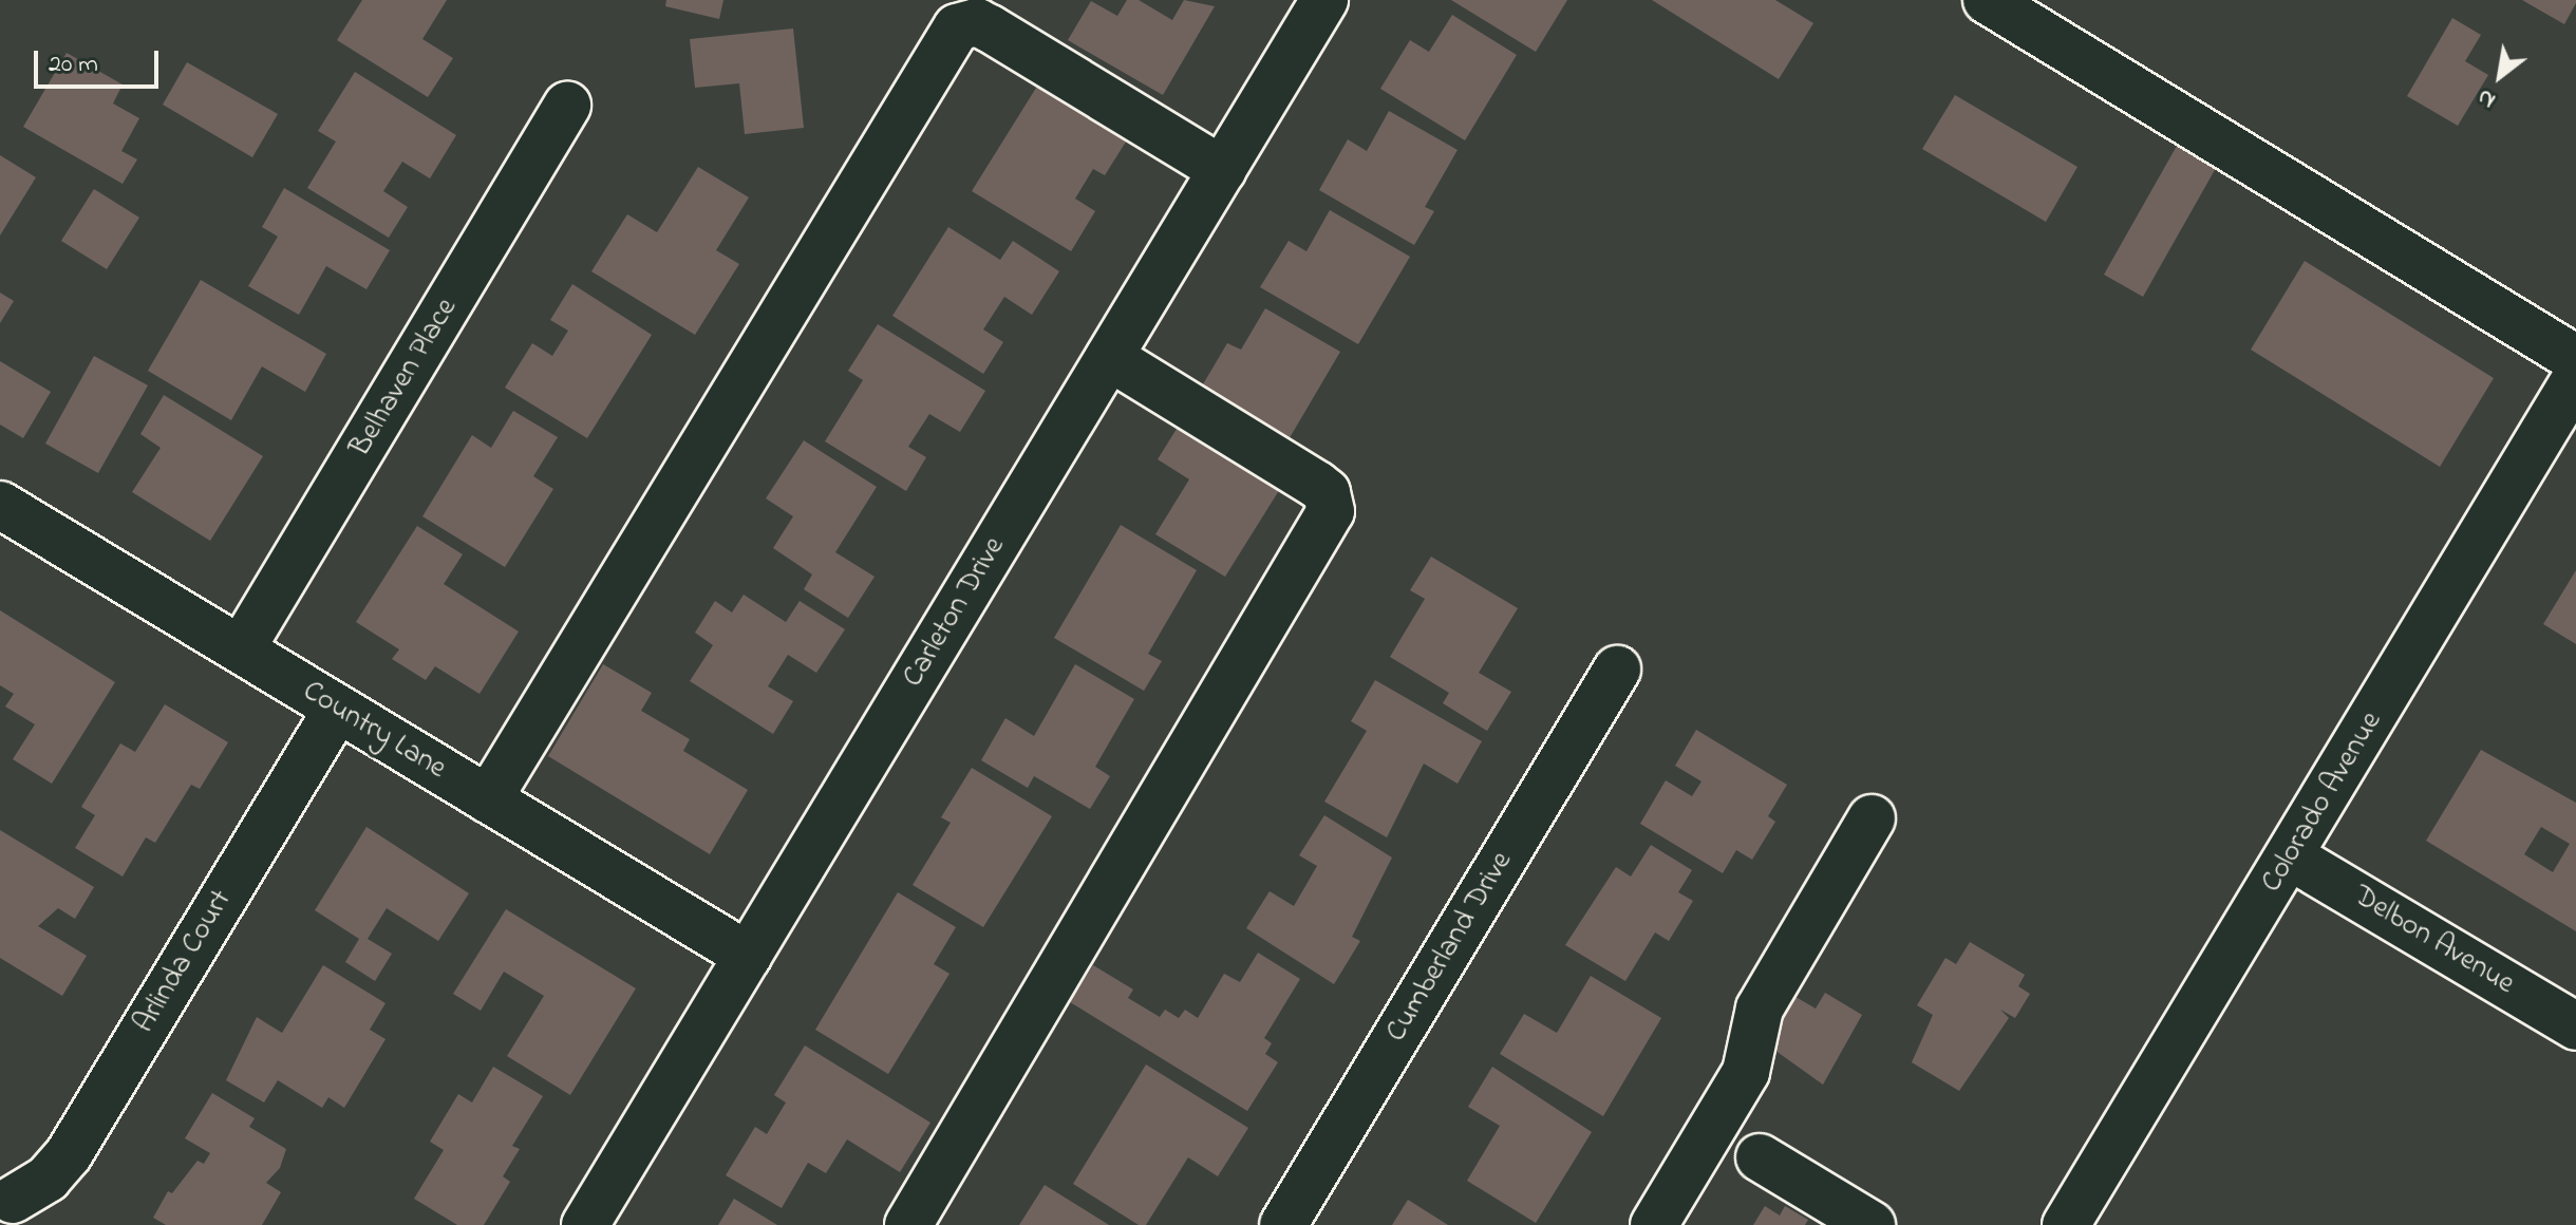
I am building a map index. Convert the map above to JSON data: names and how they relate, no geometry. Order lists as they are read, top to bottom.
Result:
{
  "streets": {
    "street": [
      "Belhaven Place",
      "Carleton Drive",
      "Country Lane",
      "Colorado Avenue",
      "Delbon Avenue",
      "Cumberland Drive",
      "Arlinda Court"
    ]
  },
  "crossings": [
    ["Belhaven Place", "Country Lane"],
    ["Carleton Drive", "Country Lane"],
    ["Country Lane", "Arlinda Court"],
    ["Colorado Avenue", "Delbon Avenue"]
  ],
  "scale_bar": "20 m",
  "north": "bottom left"
}
